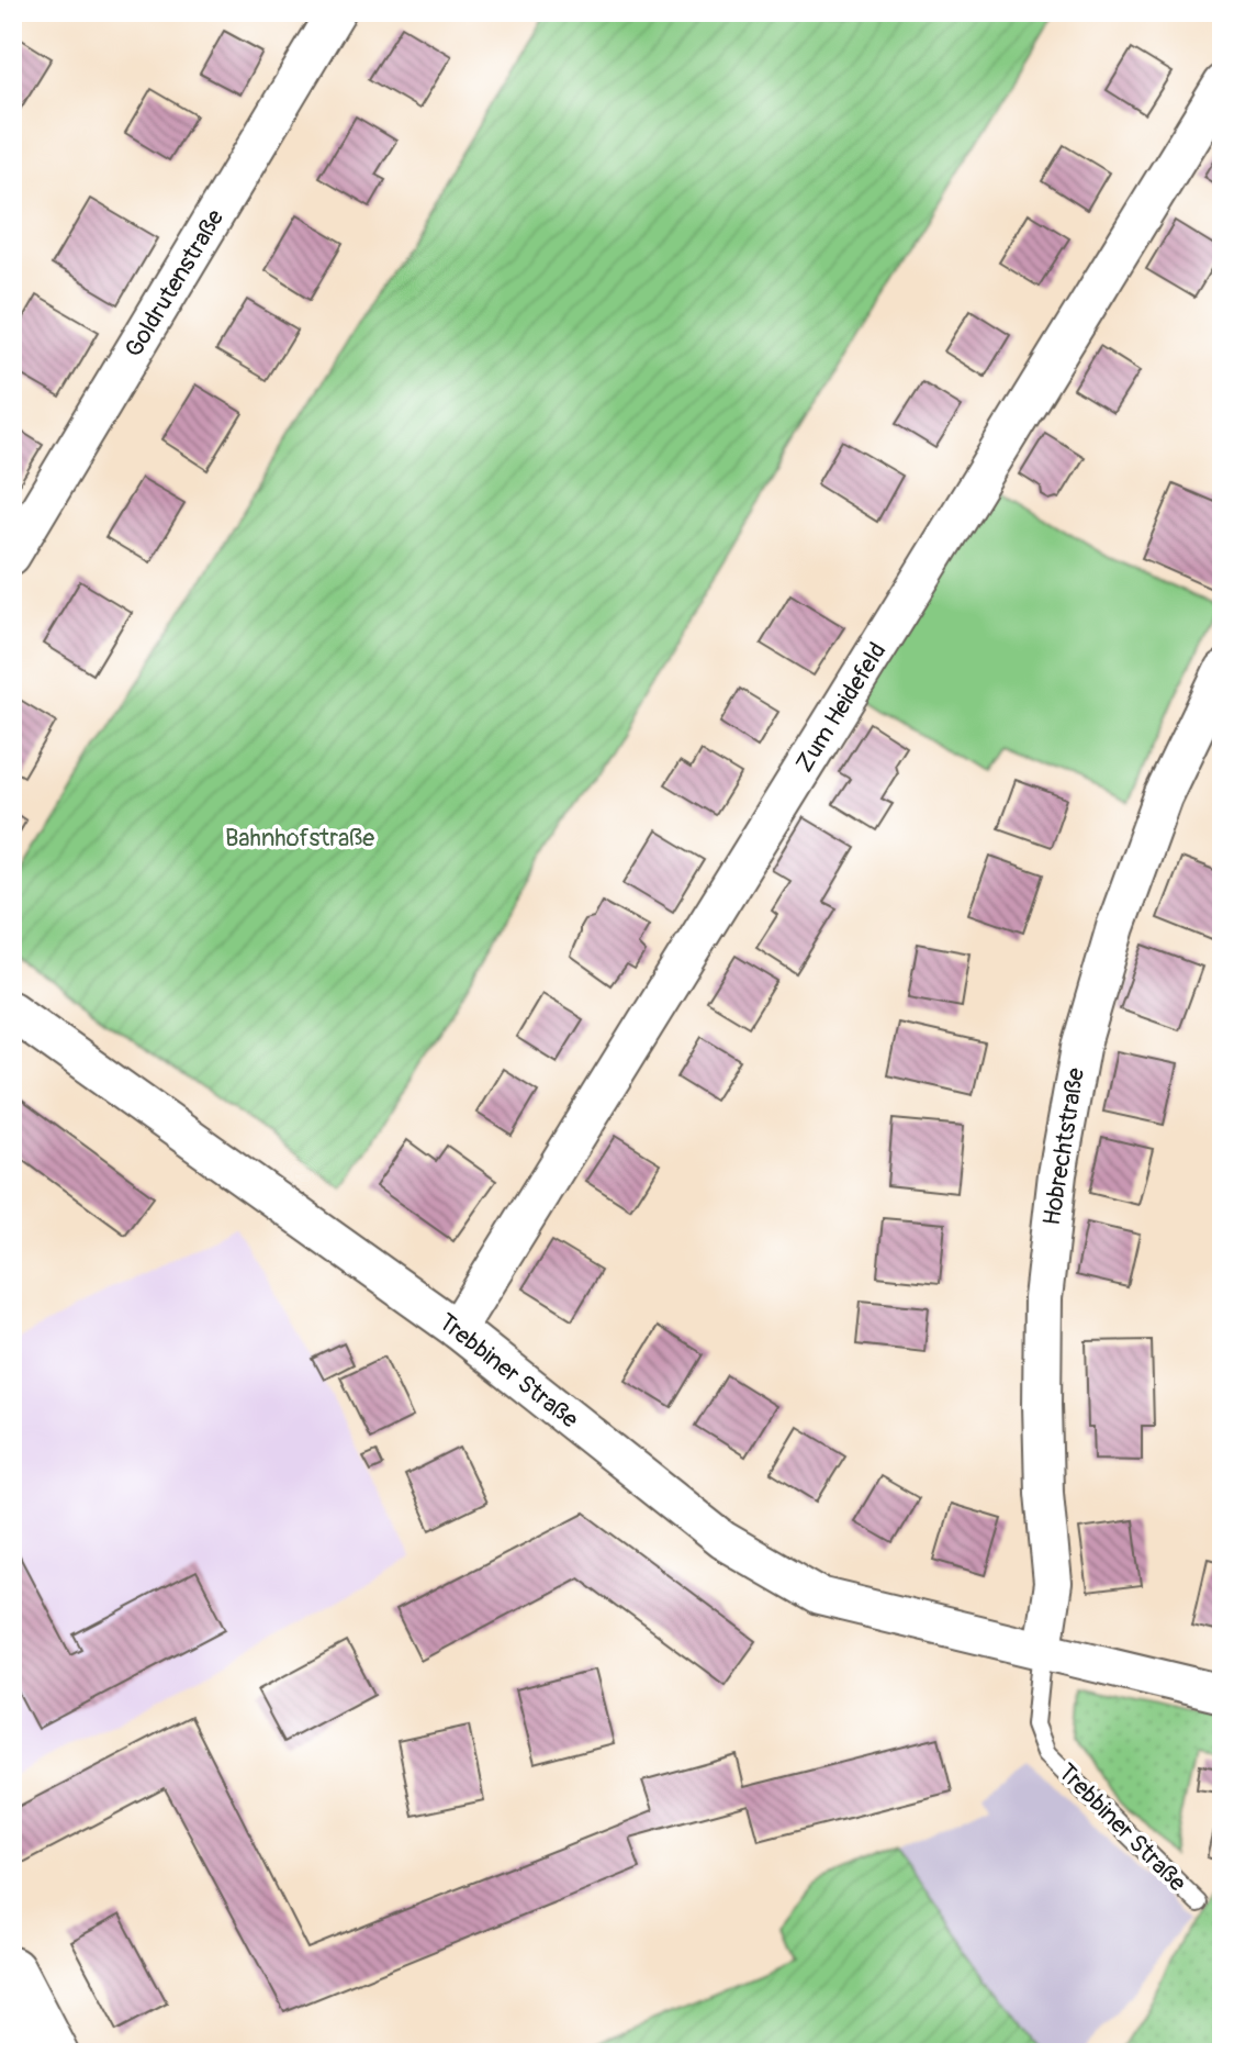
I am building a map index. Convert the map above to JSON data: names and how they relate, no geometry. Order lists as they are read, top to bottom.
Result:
{
  "streets": {
    "street": [
      "Goldrutenstraße",
      "Zum Heidefeld",
      "Hobrechtstraße",
      "Trebbiner Straße"
    ]
  },
  "crossings": [
    ["Zum Heidefeld", "Trebbiner Straße"],
    ["Hobrechtstraße", "Trebbiner Straße"]
  ],
  "parks": ["Bahnhofstraße"]
}
